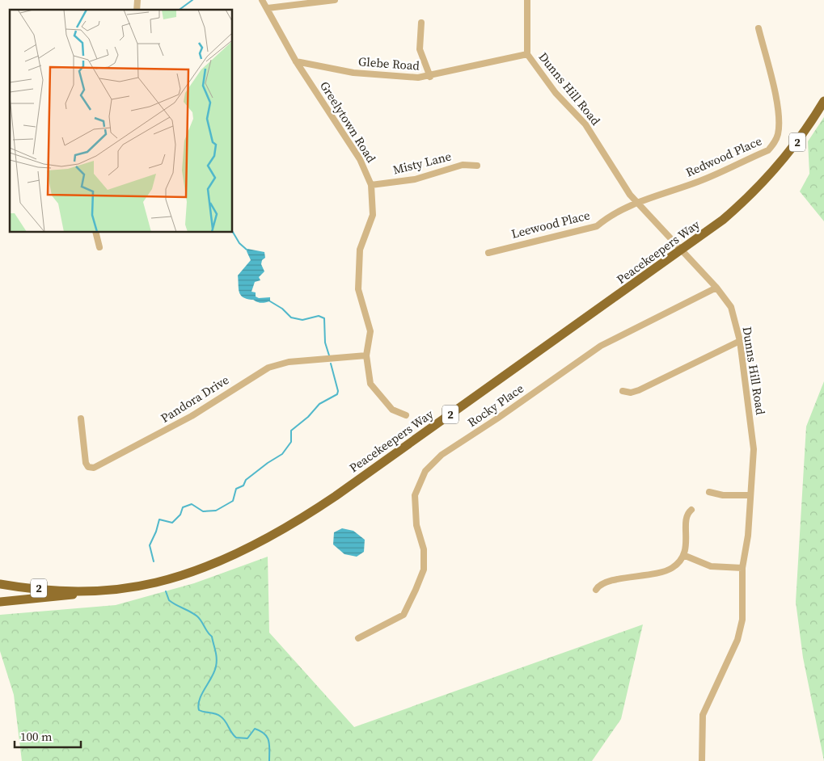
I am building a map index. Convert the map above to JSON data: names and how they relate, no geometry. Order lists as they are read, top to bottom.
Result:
{
  "streets": {
    "highway": ["2", "Peacekeepers Way"],
    "street": [
      "Glebe Road",
      "Dunns Hill Road",
      "Greelytown Road",
      "Redwood Place",
      "Misty Lane",
      "Leewood Place",
      "Pandora Drive",
      "Rocky Place"
    ]
  },
  "crossings": [
    ["Glebe Road", "Dunns Hill Road"],
    ["Glebe Road", "Greelytown Road"],
    ["Dunns Hill Road", "Redwood Place"],
    ["Dunns Hill Road", "Leewood Place"],
    ["Dunns Hill Road", "Rocky Place"],
    ["Greelytown Road", "Misty Lane"],
    ["Greelytown Road", "Pandora Drive"],
    ["Redwood Place", "Leewood Place"]
  ],
  "scale_bar": "100 m"
}
